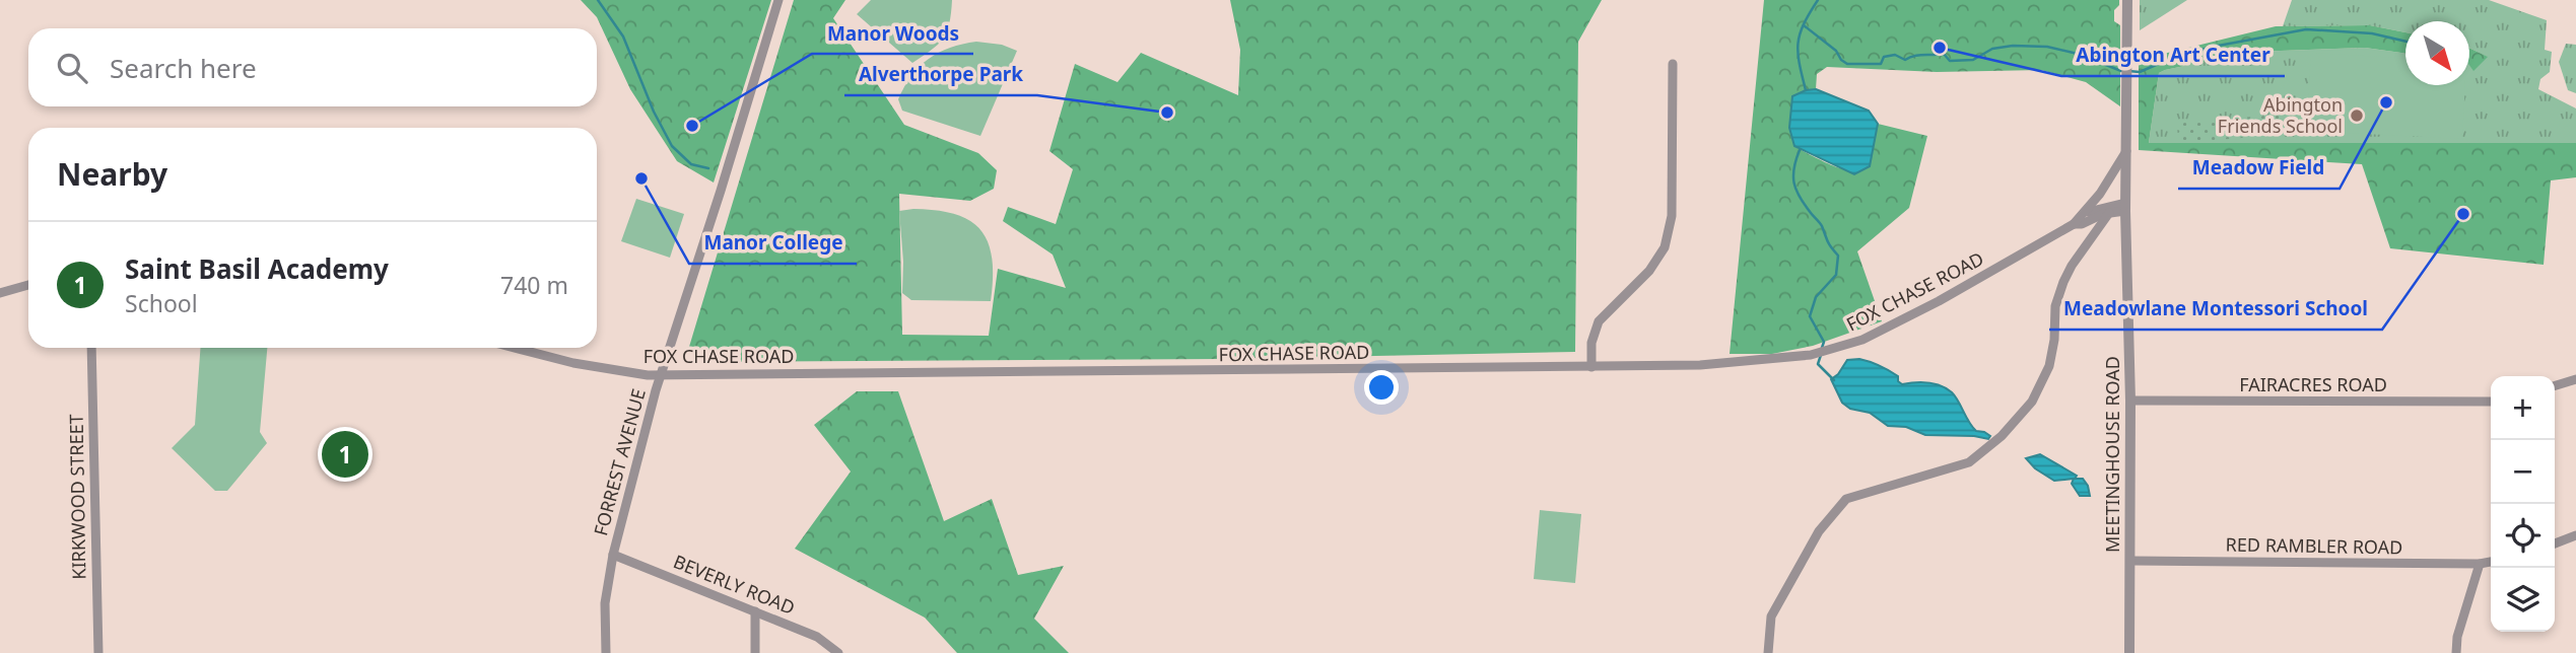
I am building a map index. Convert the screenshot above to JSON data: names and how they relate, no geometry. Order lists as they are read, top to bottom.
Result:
{
  "streets": {
    "street": [
      "FOX CHASE ROAD",
      "FAIRACRES ROAD",
      "MEETINGHOUSE ROAD",
      "FORREST AVENUE",
      "KIRKWOOD STREET",
      "RED RAMBLER ROAD",
      "BEVERLY ROAD"
    ]
  },
  "crossings": [
    ["FOX CHASE ROAD", "MEETINGHOUSE ROAD"],
    ["FOX CHASE ROAD", "FORREST AVENUE"],
    ["FAIRACRES ROAD", "MEETINGHOUSE ROAD"],
    ["MEETINGHOUSE ROAD", "RED RAMBLER ROAD"],
    ["FORREST AVENUE", "BEVERLY ROAD"]
  ],
  "places": [
    "Abington Art Center",
    "Meadow Field",
    "Alverthorpe Park",
    "Abington Friends School",
    "Manor Woods",
    "Manor College",
    "Meadowlane Montessori School"
  ],
  "north": "bottom right",
  "page": {
    "search": "Search here",
    "heading": "Nearby",
    "list": [
      {
        "mark": "1",
        "name": "Saint Basil Academy",
        "note": "School",
        "value": "740 m"
      }
    ],
    "map_buttons": ["+", "−"],
    "pins": "1"
  }
}
